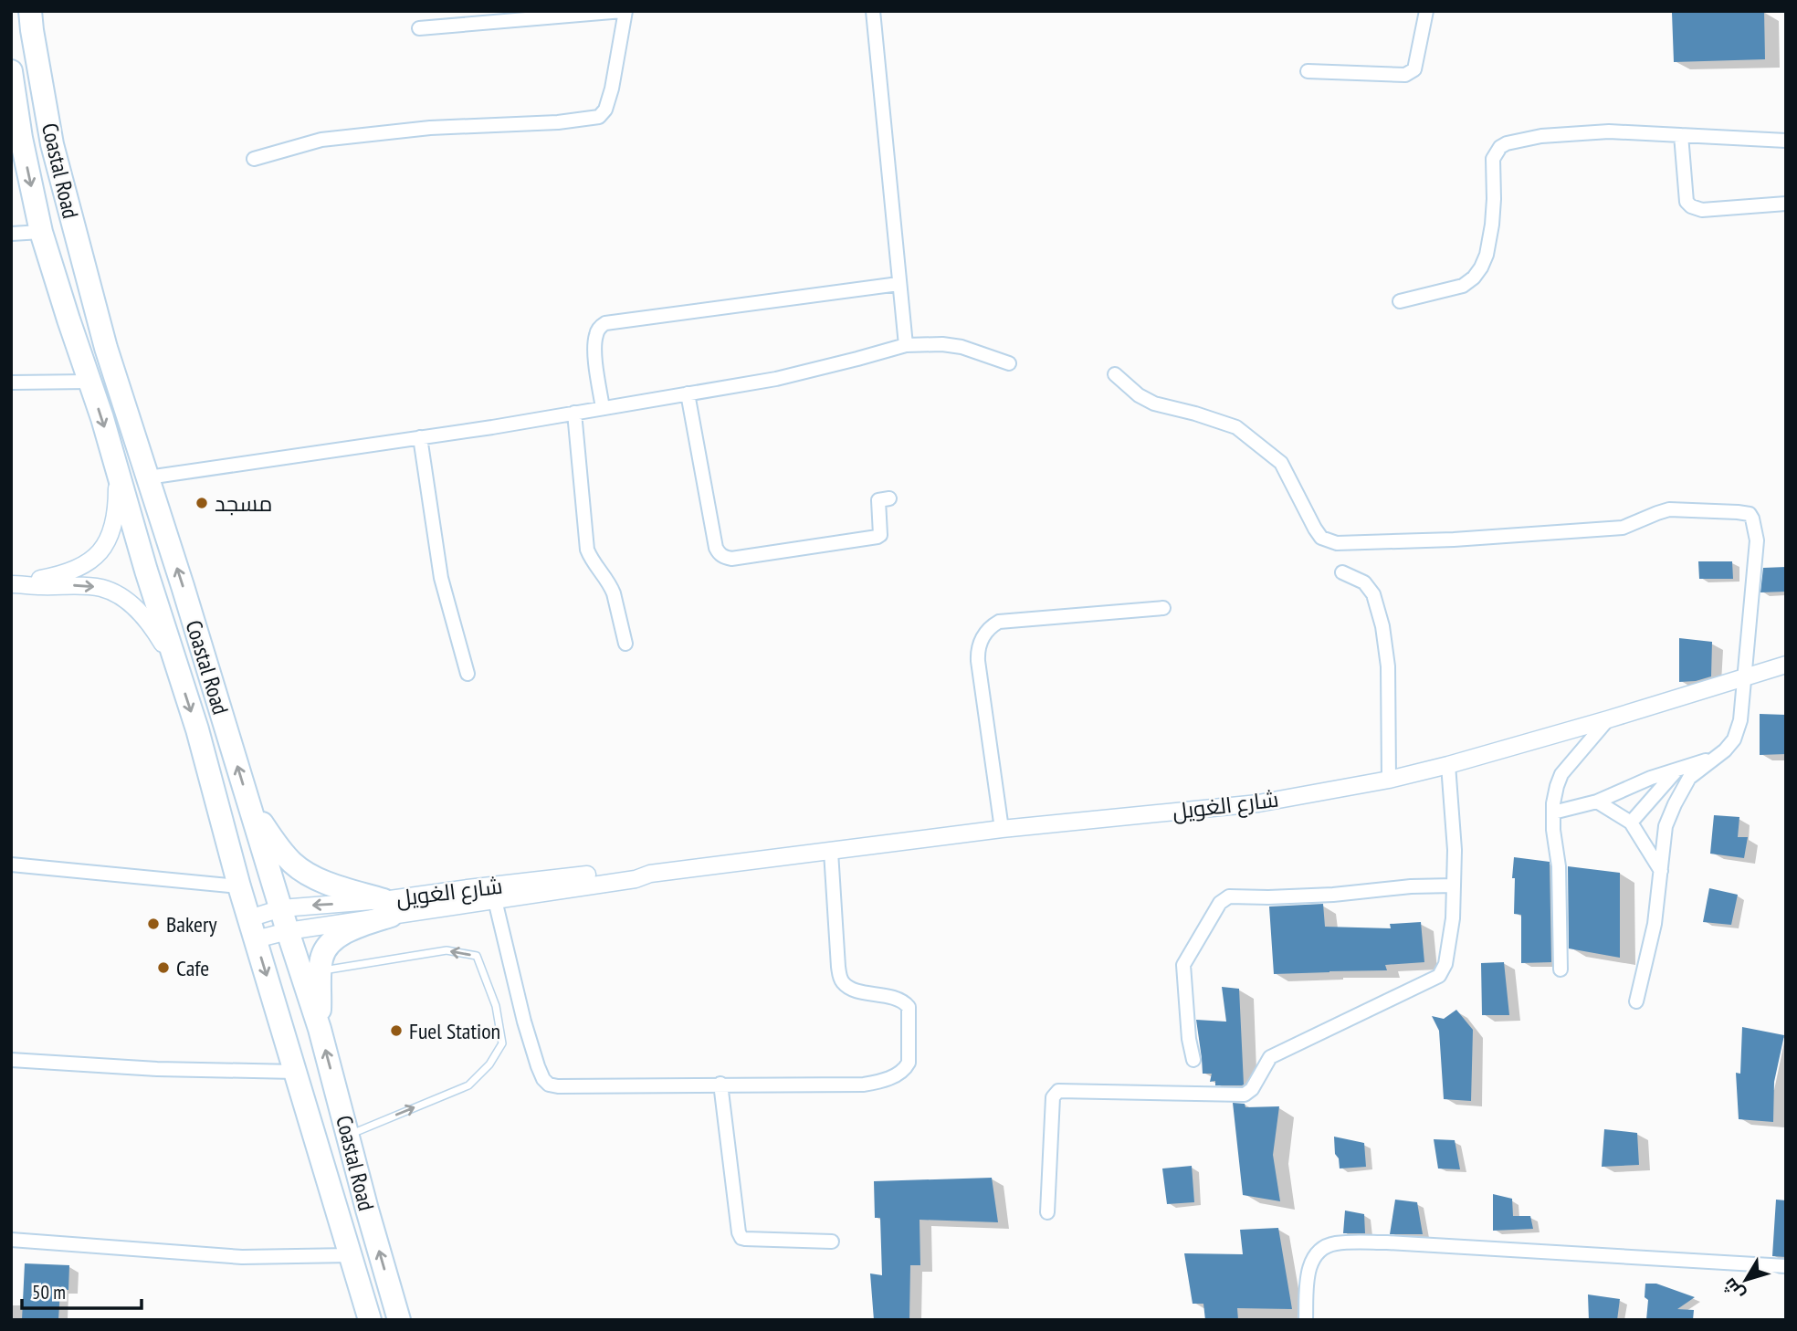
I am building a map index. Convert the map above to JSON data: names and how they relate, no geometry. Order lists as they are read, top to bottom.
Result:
{
  "streets": {
    "highway": ["Coastal Road"],
    "street": ["شارع الغويل"]
  },
  "crossings": [
    ["Coastal Road", "شارع الغويل"]
  ],
  "places": [
    "مسجد",
    "Bakery",
    "Cafe",
    "Fuel Station"
  ],
  "scale_bar": "50 m",
  "north": "bottom left"
}
